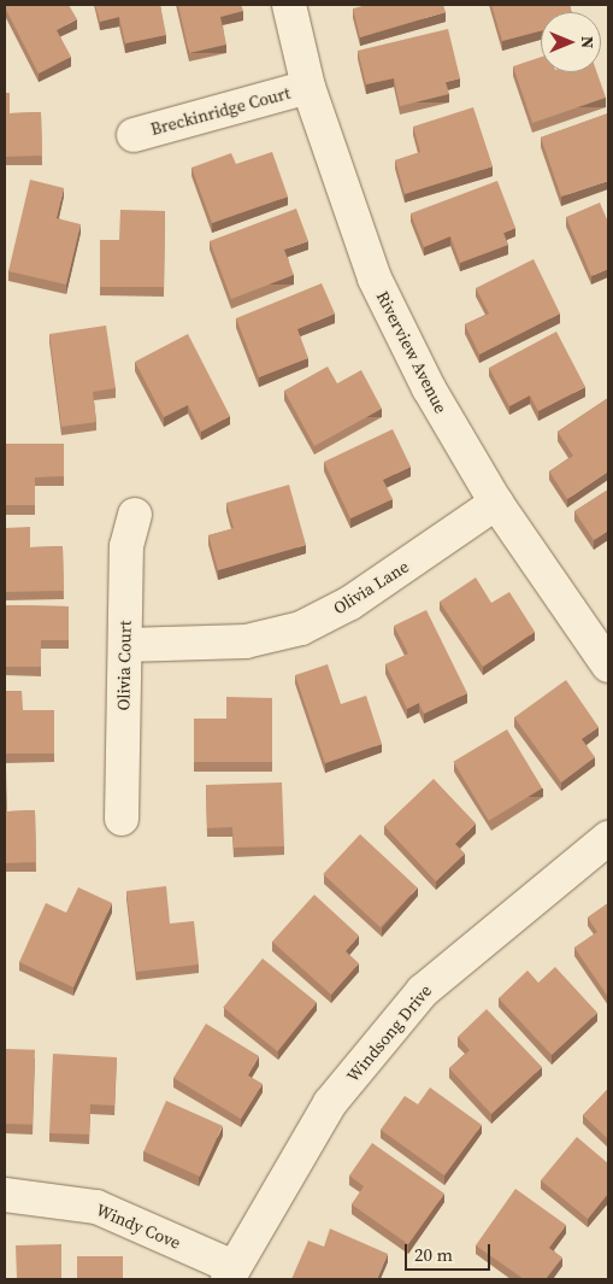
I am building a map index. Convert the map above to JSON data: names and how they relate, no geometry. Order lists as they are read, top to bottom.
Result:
{
  "streets": {
    "street": [
      "Breckinridge Court",
      "Riverview Avenue",
      "Olivia Lane",
      "Olivia Court",
      "Windsong Drive",
      "Windy Cove"
    ]
  },
  "crossings": [
    ["Breckinridge Court", "Riverview Avenue"],
    ["Riverview Avenue", "Olivia Lane"],
    ["Olivia Lane", "Olivia Court"],
    ["Windsong Drive", "Windy Cove"]
  ],
  "scale_bar": "20 m",
  "north": "right"
}
